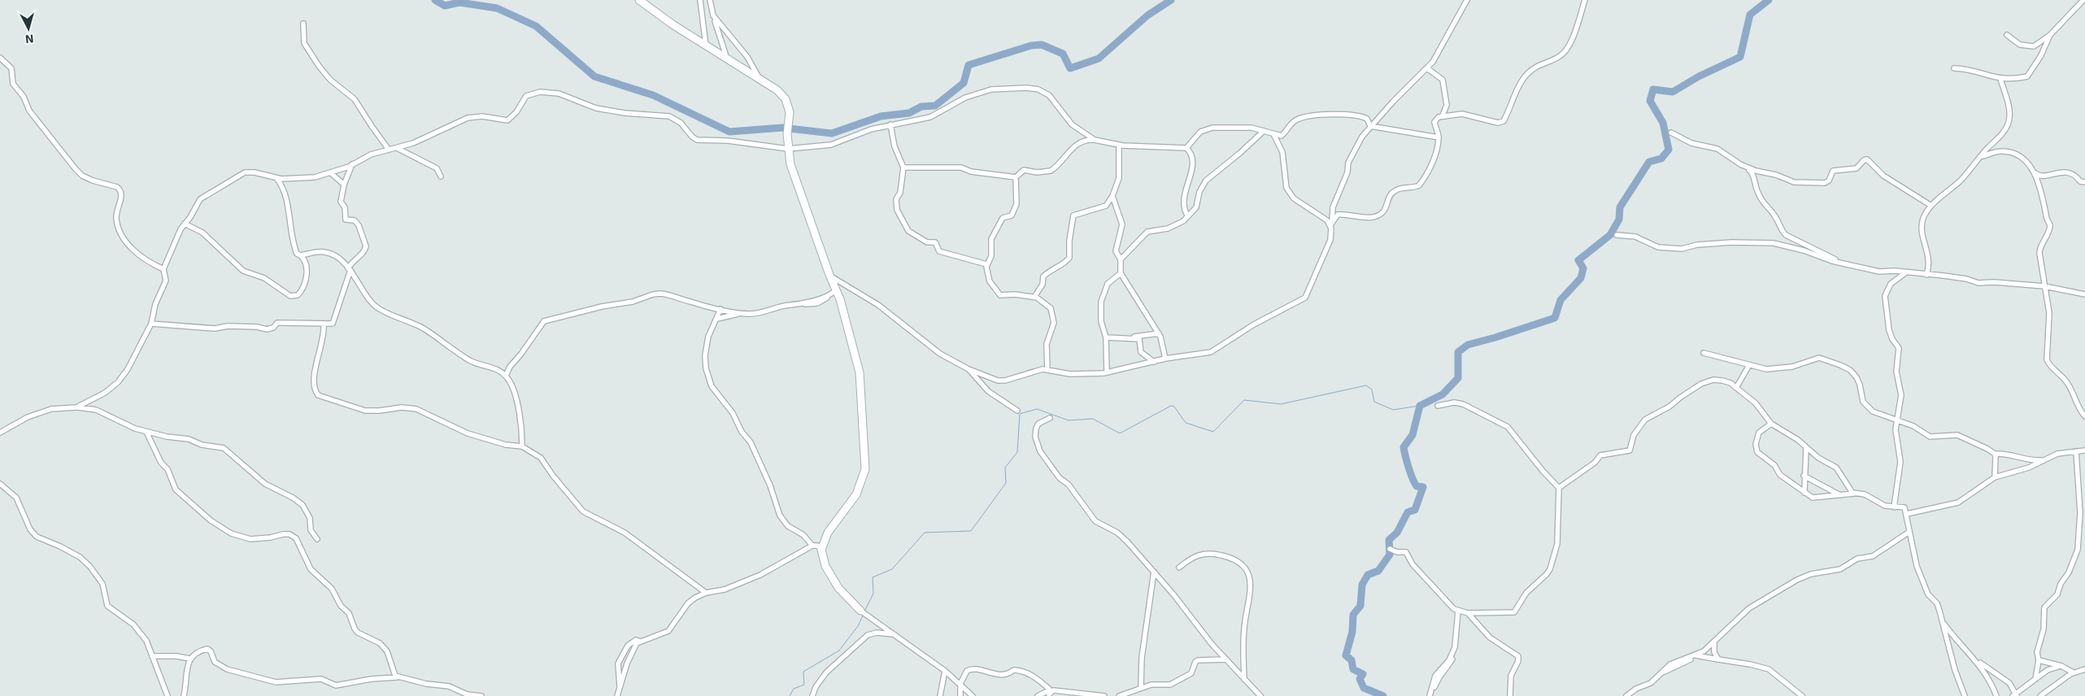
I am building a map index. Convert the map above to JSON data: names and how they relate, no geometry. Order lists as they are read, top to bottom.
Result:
{
  "north": "bottom"
}
